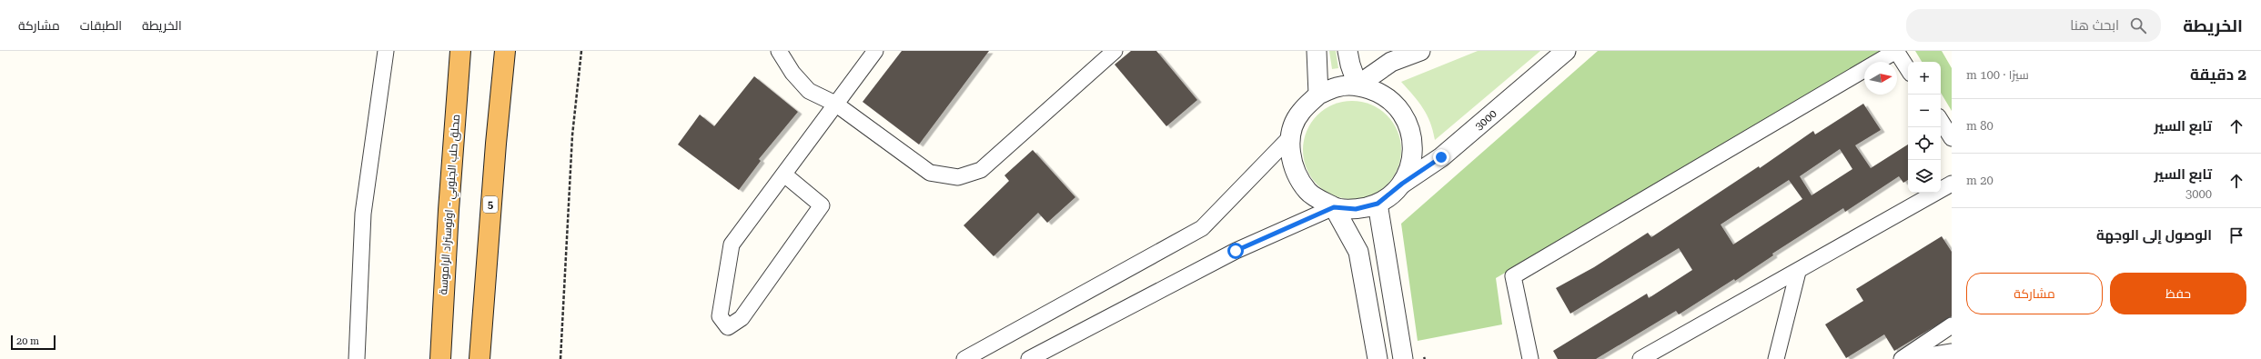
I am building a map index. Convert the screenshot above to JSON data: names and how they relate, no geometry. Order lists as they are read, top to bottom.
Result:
{
  "streets": {
    "highway": ["محلق حلب الجنوبي - اوتوستراد الراموسة", "5"],
    "street": ["3000"]
  },
  "scale_bar": "20 m",
  "north": "right",
  "page": {
    "header": "الخريطة",
    "search": "ابحث هنا",
    "nav": ["الخريطة", "الطبقات", "مشاركة"],
    "heading": ["2 دقيقة", "سيرًا · 100 m"],
    "map_buttons": ["+", "−"],
    "list": [
      ["تابع السير", "80 m"],
      ["تابع السير", "3000", "20 m"],
      "الوصول إلى الوجهة"
    ],
    "buttons": ["حفظ", "مشاركة"],
    "scale": "20 m"
  }
}
